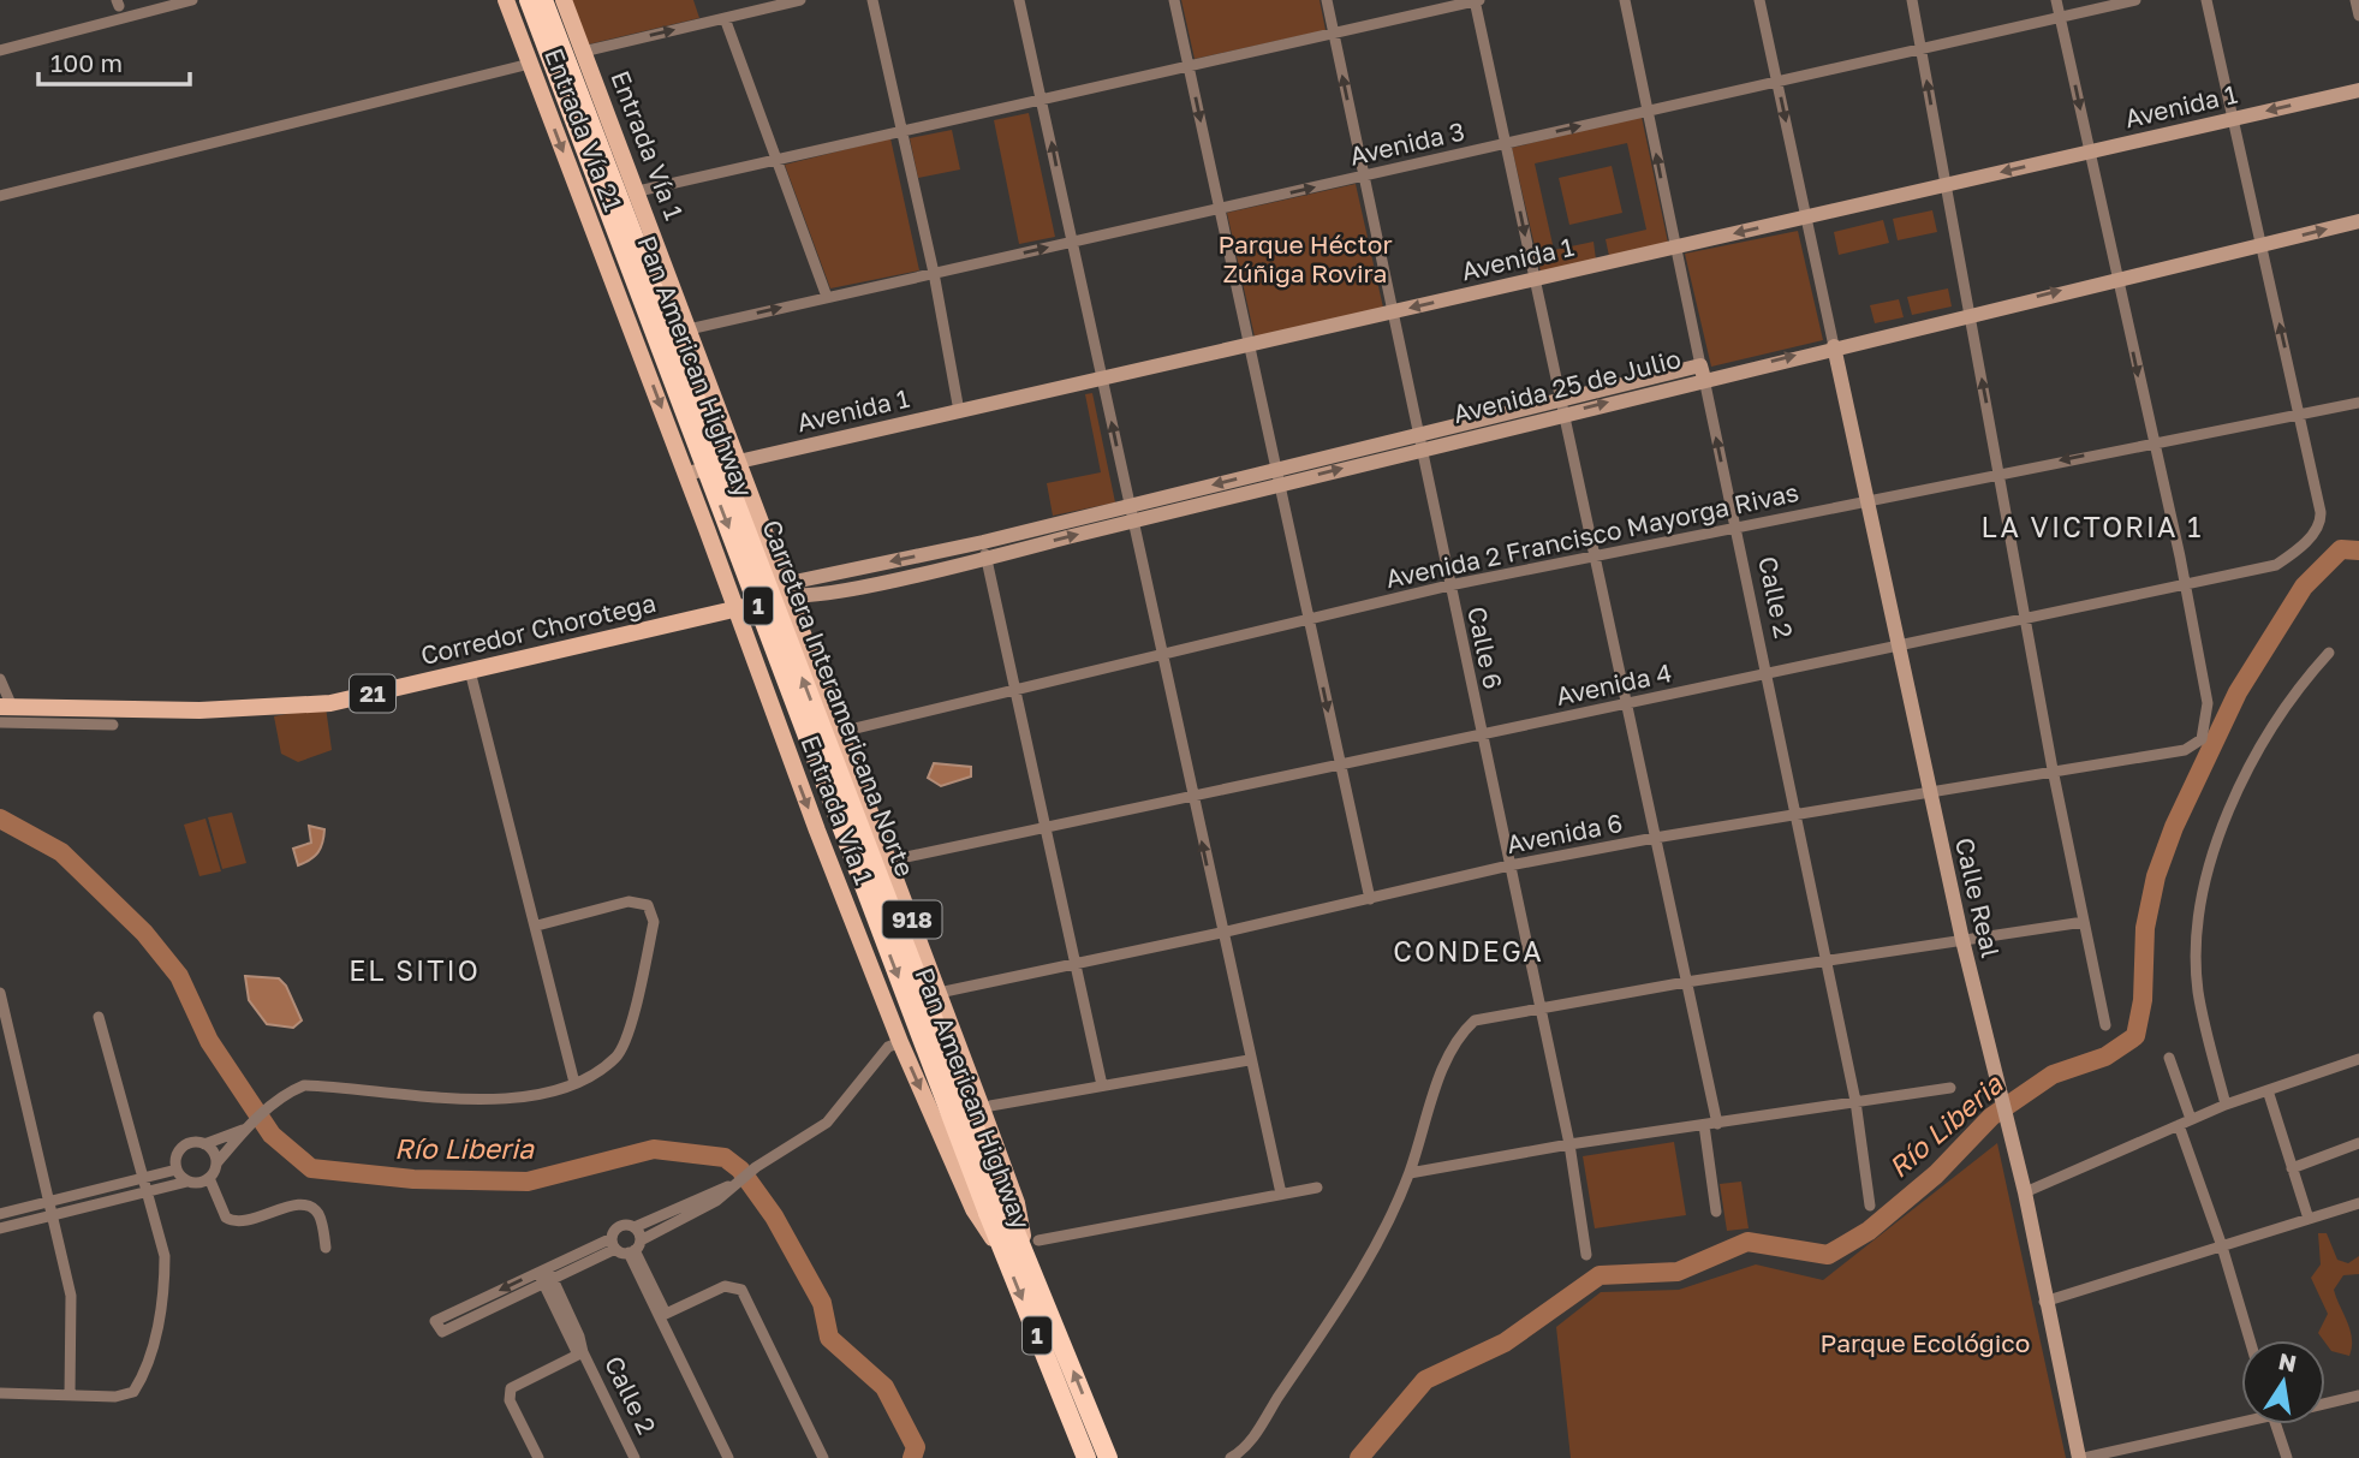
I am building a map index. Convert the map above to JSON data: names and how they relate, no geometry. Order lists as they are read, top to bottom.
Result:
{
  "streets": {
    "highway": ["Pan American Highway", "1", "Carretera Interamericana Norte"],
    "main road": [
      "Entrada Vía 21",
      "Entrada Vía 1",
      "Avenida 25 de Julio",
      "Corredor Chorotega",
      "21",
      "918"
    ],
    "street": [
      "Avenida 1",
      "Avenida 3",
      "Avenida 2 Francisco Mayorga Rivas",
      "Calle 2",
      "Calle 6",
      "Avenida 4",
      "Avenida 6",
      "Calle Real"
    ]
  },
  "crossings": [
    ["Avenida 1", "Entrada Vía 21"],
    ["Avenida 1", "Entrada Vía 1"],
    ["Avenida 1", "Calle 2"],
    ["Avenida 1", "Calle 6"],
    ["Entrada Vía 21", "Entrada Vía 1"],
    ["Entrada Vía 21", "Avenida 25 de Julio"],
    ["Entrada Vía 21", "Corredor Chorotega"],
    ["Avenida 3", "Entrada Vía 1"],
    ["Avenida 3", "Calle 2"],
    ["Avenida 3", "Calle 6"],
    ["Entrada Vía 1", "Pan American Highway"],
    ["Entrada Vía 1", "Avenida 25 de Julio"],
    ["Entrada Vía 1", "Corredor Chorotega"],
    ["Entrada Vía 1", "918"],
    ["Pan American Highway", "Carretera Interamericana Norte"],
    ["Avenida 25 de Julio", "Calle 2"],
    ["Avenida 25 de Julio", "Corredor Chorotega"],
    ["Avenida 25 de Julio", "Calle 6"],
    ["Avenida 25 de Julio", "Calle Real"],
    ["Avenida 25 de Julio", "918"],
    ["Avenida 2 Francisco Mayorga Rivas", "Calle 2"],
    ["Avenida 2 Francisco Mayorga Rivas", "Calle 6"],
    ["Avenida 2 Francisco Mayorga Rivas", "Avenida 4"],
    ["Avenida 2 Francisco Mayorga Rivas", "Calle Real"],
    ["Avenida 2 Francisco Mayorga Rivas", "918"],
    ["Calle 2", "Avenida 4"],
    ["Calle 2", "Avenida 6"],
    ["Calle 6", "Avenida 4"],
    ["Calle 6", "Avenida 6"],
    ["Avenida 4", "Avenida 6"],
    ["Avenida 4", "Calle Real"],
    ["Avenida 4", "918"],
    ["Carretera Interamericana Norte", "918"],
    ["Avenida 6", "Calle Real"],
    ["Avenida 6", "918"]
  ],
  "one_way": [
    "Entrada Vía 21",
    "Avenida 3",
    "Pan American Highway",
    "Carretera Interamericana Norte"
  ],
  "districts": ["LA VICTORIA 1", "CONDEGA", "EL SITIO"],
  "water": ["Río Liberia"],
  "parks": ["Parque Héctor Zúñiga Rovira", "Parque Ecológico"],
  "scale_bar": "100 m",
  "north": "top"
}
